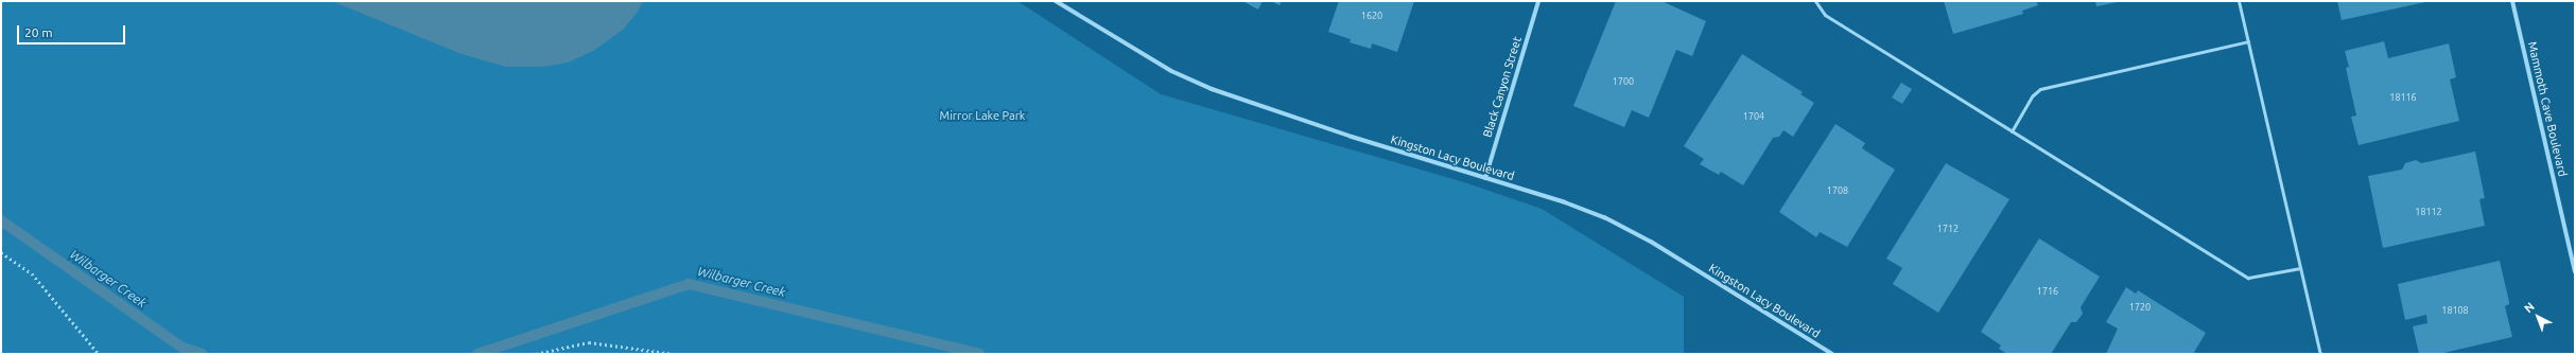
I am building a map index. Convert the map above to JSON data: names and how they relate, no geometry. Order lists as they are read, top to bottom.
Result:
{
  "streets": {
    "street": ["Black Canyon Street", "Mammoth Cave Boulevard", "Kingston Lacy Boulevard"]
  },
  "crossings": [
    ["Black Canyon Street", "Kingston Lacy Boulevard"]
  ],
  "water": ["Wilbarger Creek"],
  "parks": ["Mirror Lake Park"],
  "house_numbers": [
    "1620",
    "1700",
    "18116",
    "1704",
    "1708",
    "18112",
    "1712",
    "1716",
    "1720",
    "18108"
  ],
  "scale_bar": "20 m",
  "north": "top left"
}
